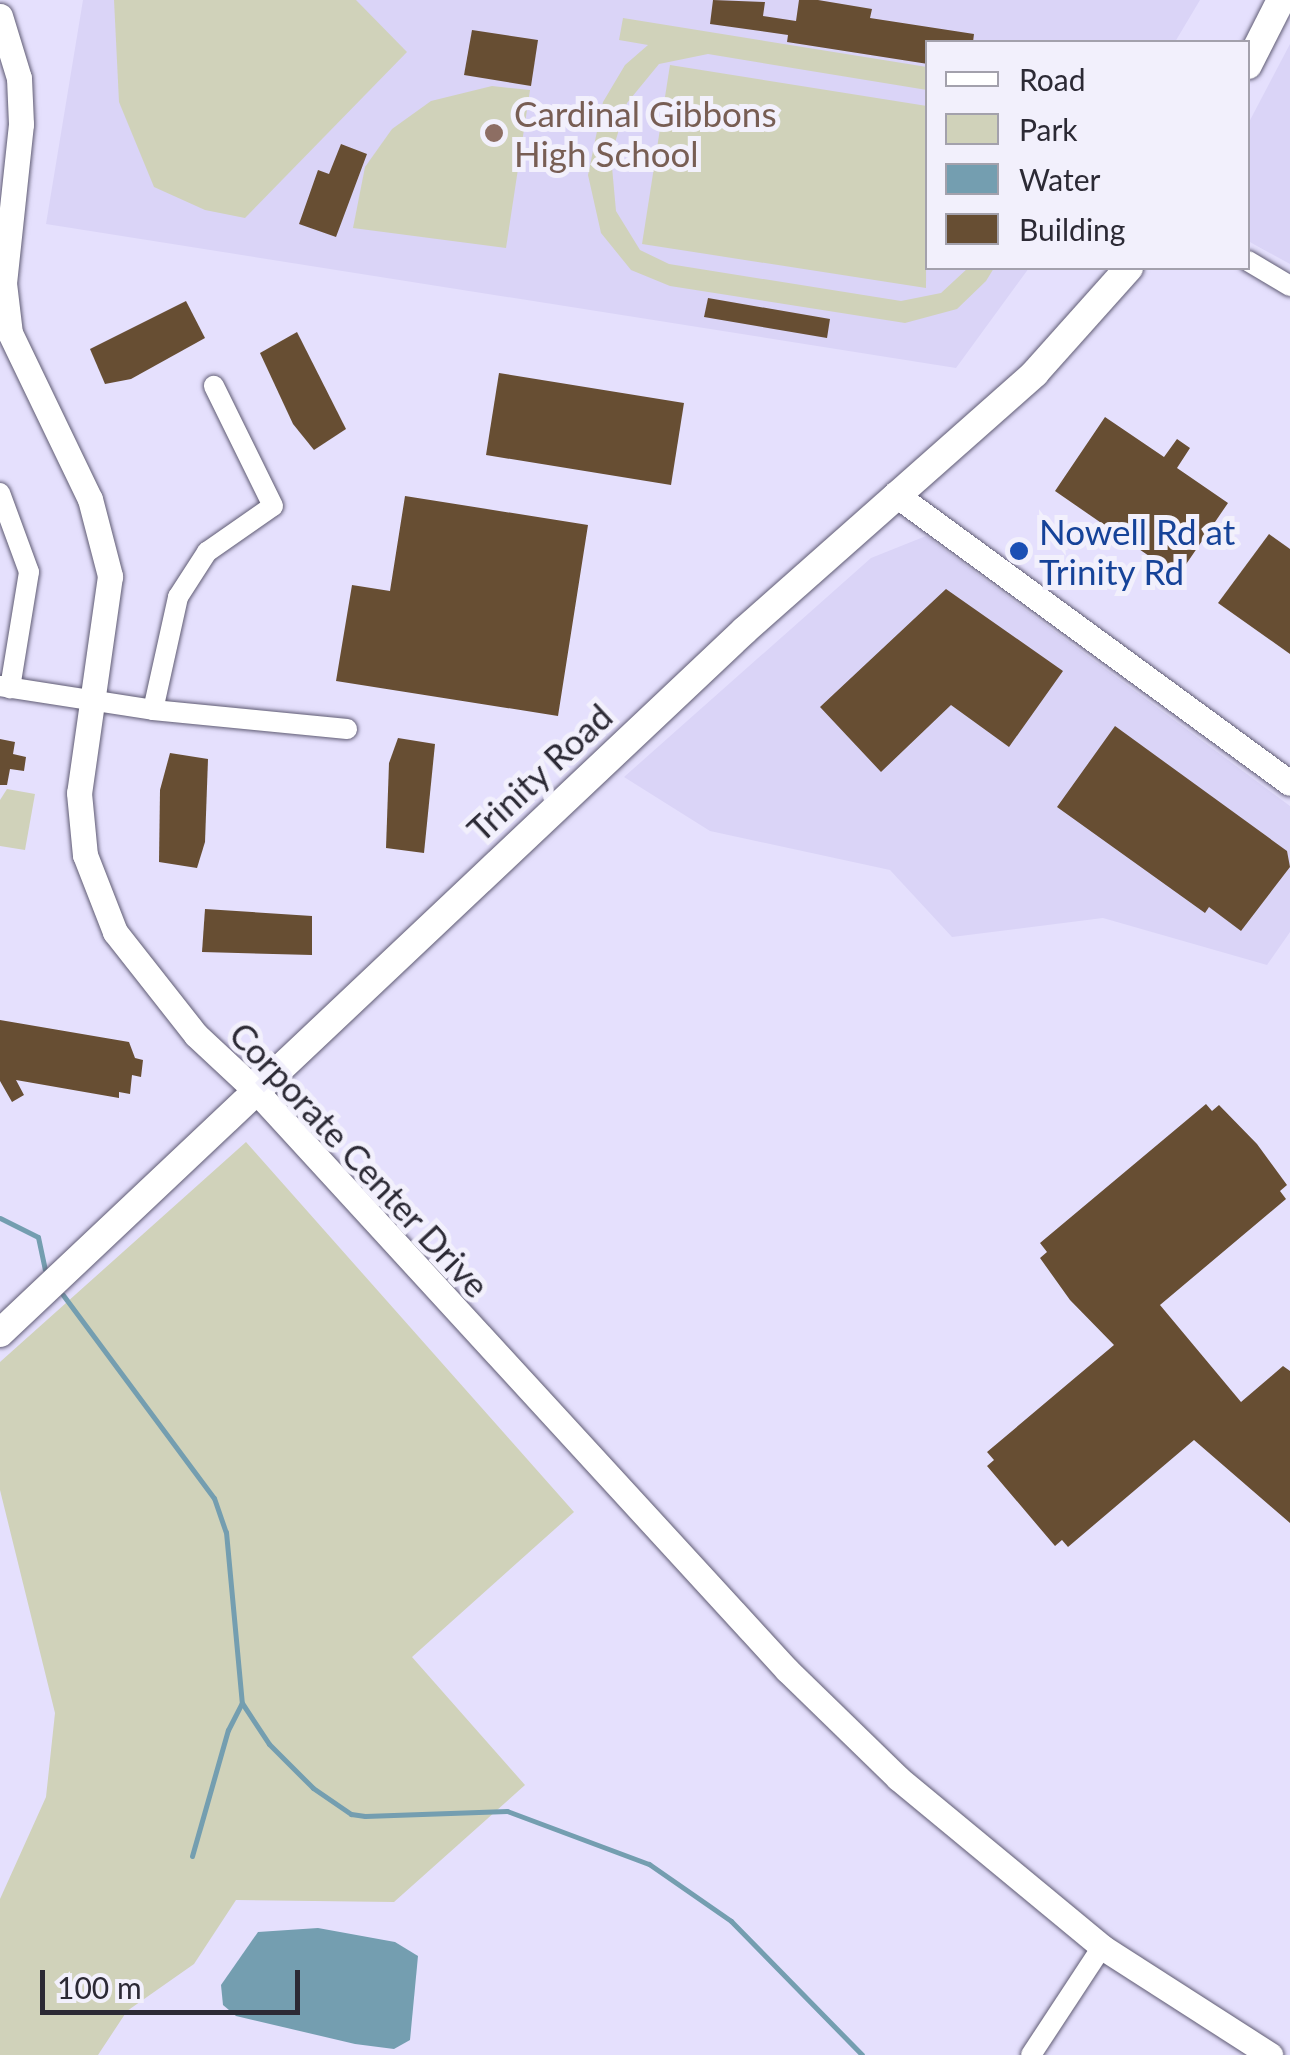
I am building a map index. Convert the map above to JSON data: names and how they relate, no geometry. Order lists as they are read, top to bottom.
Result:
{
  "streets": {
    "main road": ["Trinity Road"],
    "street": ["Corporate Center Drive"]
  },
  "crossings": [
    ["Trinity Road", "Corporate Center Drive"]
  ],
  "places": ["Cardinal Gibbons High School", "Nowell Rd at Trinity Rd"],
  "legend": [
    "Road",
    "Park",
    "Water",
    "Building"
  ],
  "scale_bar": "100 m"
}
